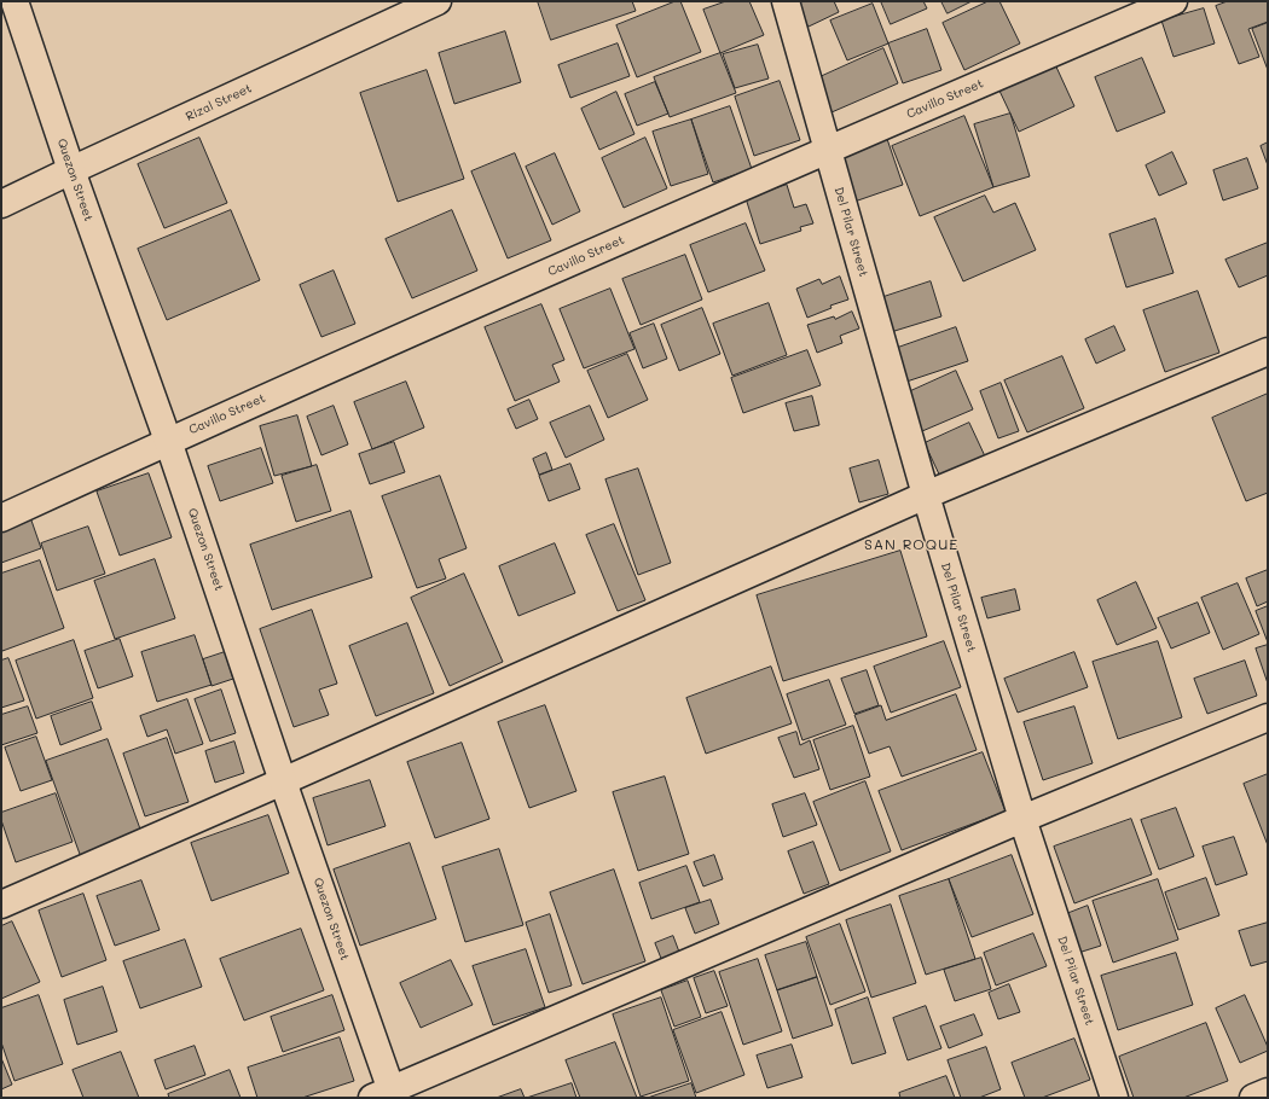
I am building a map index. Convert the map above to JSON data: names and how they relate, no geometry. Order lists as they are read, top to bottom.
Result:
{
  "streets": {
    "street": [
      "Cavillo Street",
      "Rizal Street",
      "Quezon Street",
      "Del Pilar Street"
    ]
  },
  "crossings": [
    ["Cavillo Street", "Quezon Street"],
    ["Cavillo Street", "Del Pilar Street"],
    ["Rizal Street", "Quezon Street"]
  ],
  "districts": ["SAN ROQUE"]
}
